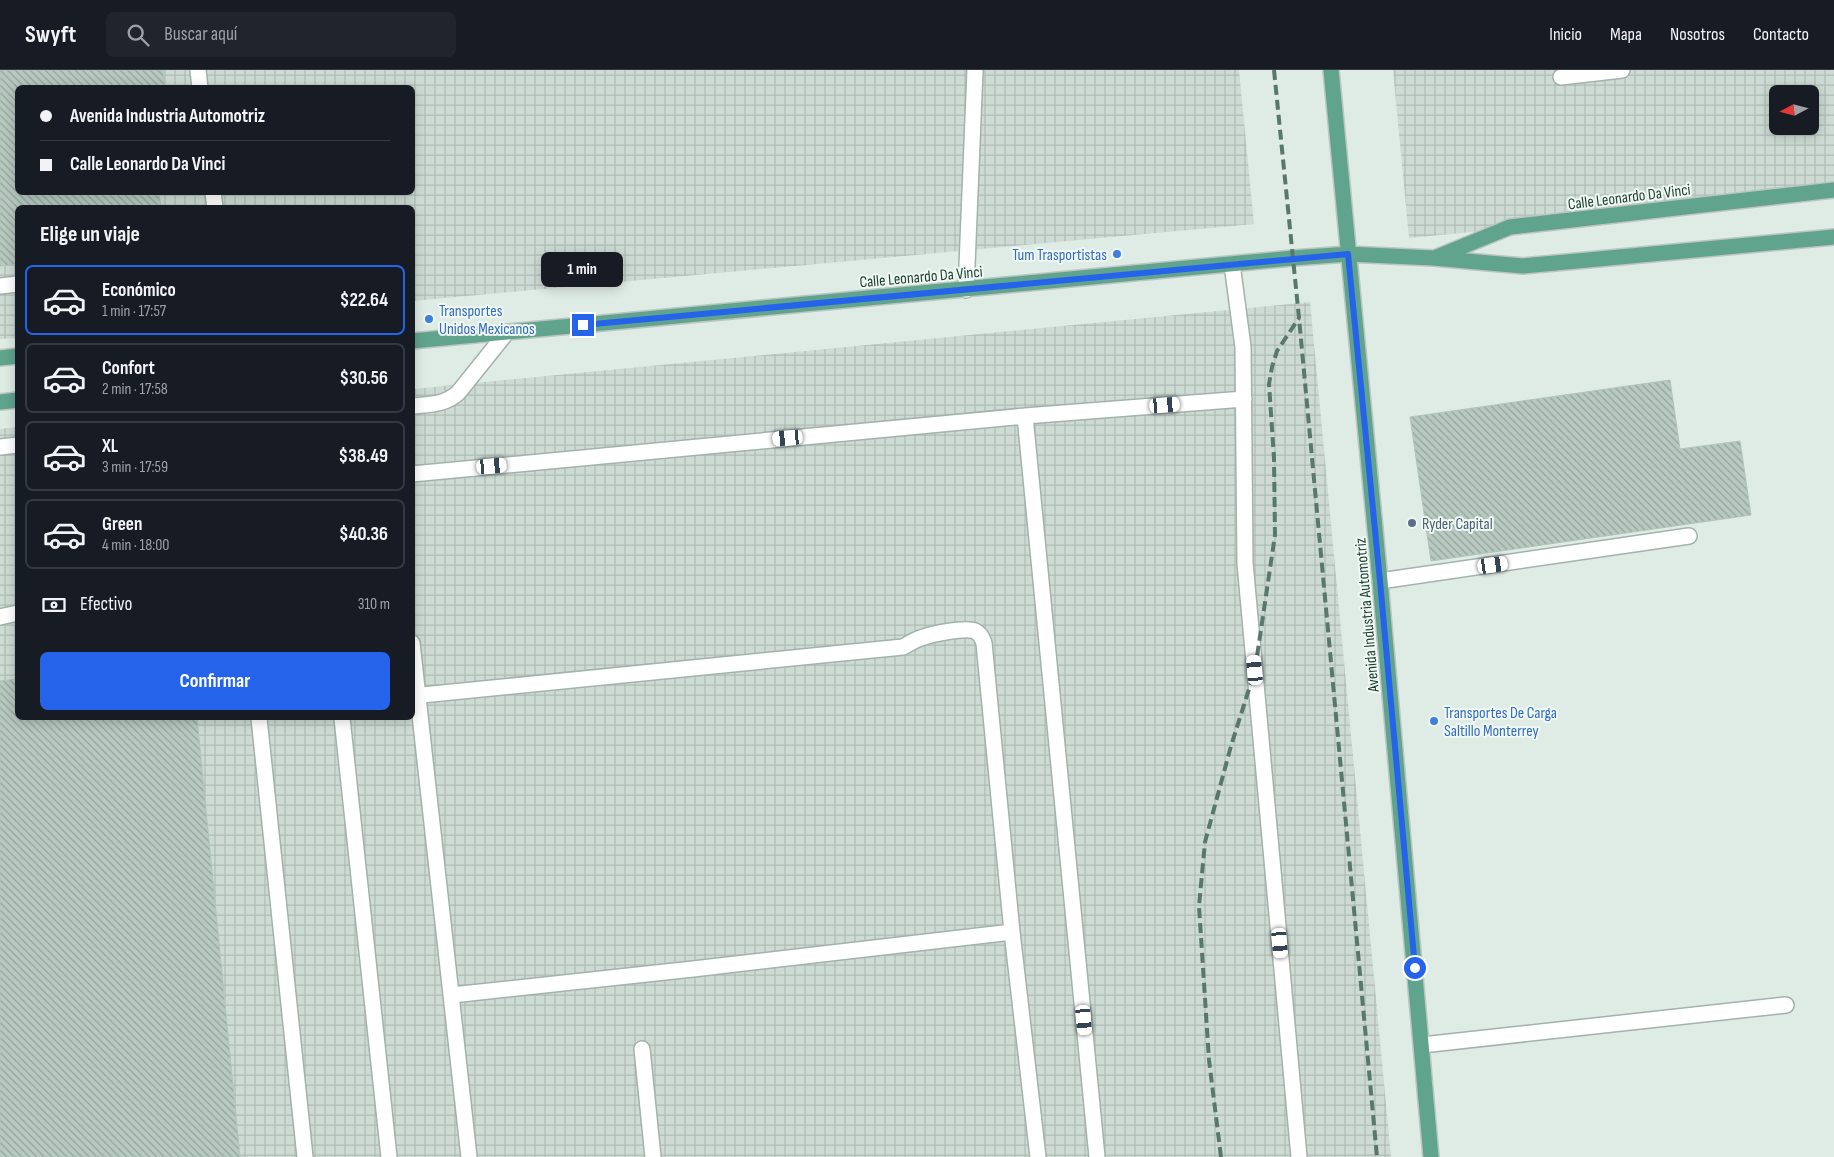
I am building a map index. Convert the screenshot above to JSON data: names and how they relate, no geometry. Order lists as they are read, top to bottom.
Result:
{
  "streets": {
    "main road": ["Calle Leonardo Da Vinci", "Avenida Industria Automotriz"]
  },
  "crossings": [
    ["Calle Leonardo Da Vinci", "Avenida Industria Automotriz"]
  ],
  "places": [
    "Tum Trasportistas",
    "Transportes Unidos Mexicanos",
    "Ryder Capital",
    "Transportes De Carga Saltillo Monterrey"
  ],
  "north": "left",
  "page": {
    "header": "Swyft",
    "search": "Buscar aquí",
    "nav": [
      "Inicio",
      "Mapa",
      "Nosotros",
      "Contacto"
    ],
    "banner": ["Avenida Industria Automotriz", "Calle Leonardo Da Vinci"],
    "heading": "Elige un viaje",
    "bubble": "1 min",
    "list": [
      {
        "name": "Económico",
        "note": "1 min · 17:57",
        "value": "$22.64"
      },
      {
        "name": "Confort",
        "note": "2 min · 17:58",
        "value": "$30.56"
      },
      {
        "name": "XL",
        "note": "3 min · 17:59",
        "value": "$38.49"
      },
      {
        "name": "Green",
        "note": "4 min · 18:00",
        "value": "$40.36"
      }
    ],
    "pay": ["Efectivo", "310 m"],
    "buttons": "Confirmar"
  }
}
